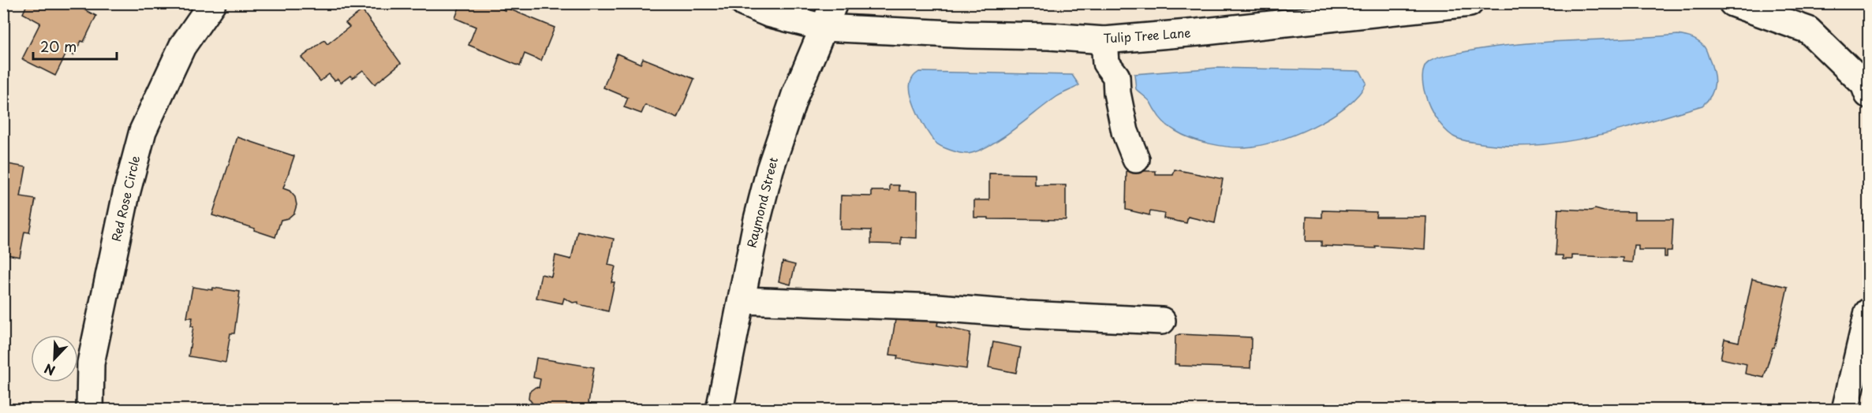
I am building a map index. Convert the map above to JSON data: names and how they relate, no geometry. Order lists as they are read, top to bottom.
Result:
{
  "streets": {
    "street": ["Tulip Tree Lane", "Red Rose Circle", "Raymond Street"]
  },
  "crossings": [
    ["Tulip Tree Lane", "Raymond Street"]
  ],
  "scale_bar": "20 m",
  "north": "bottom left"
}
